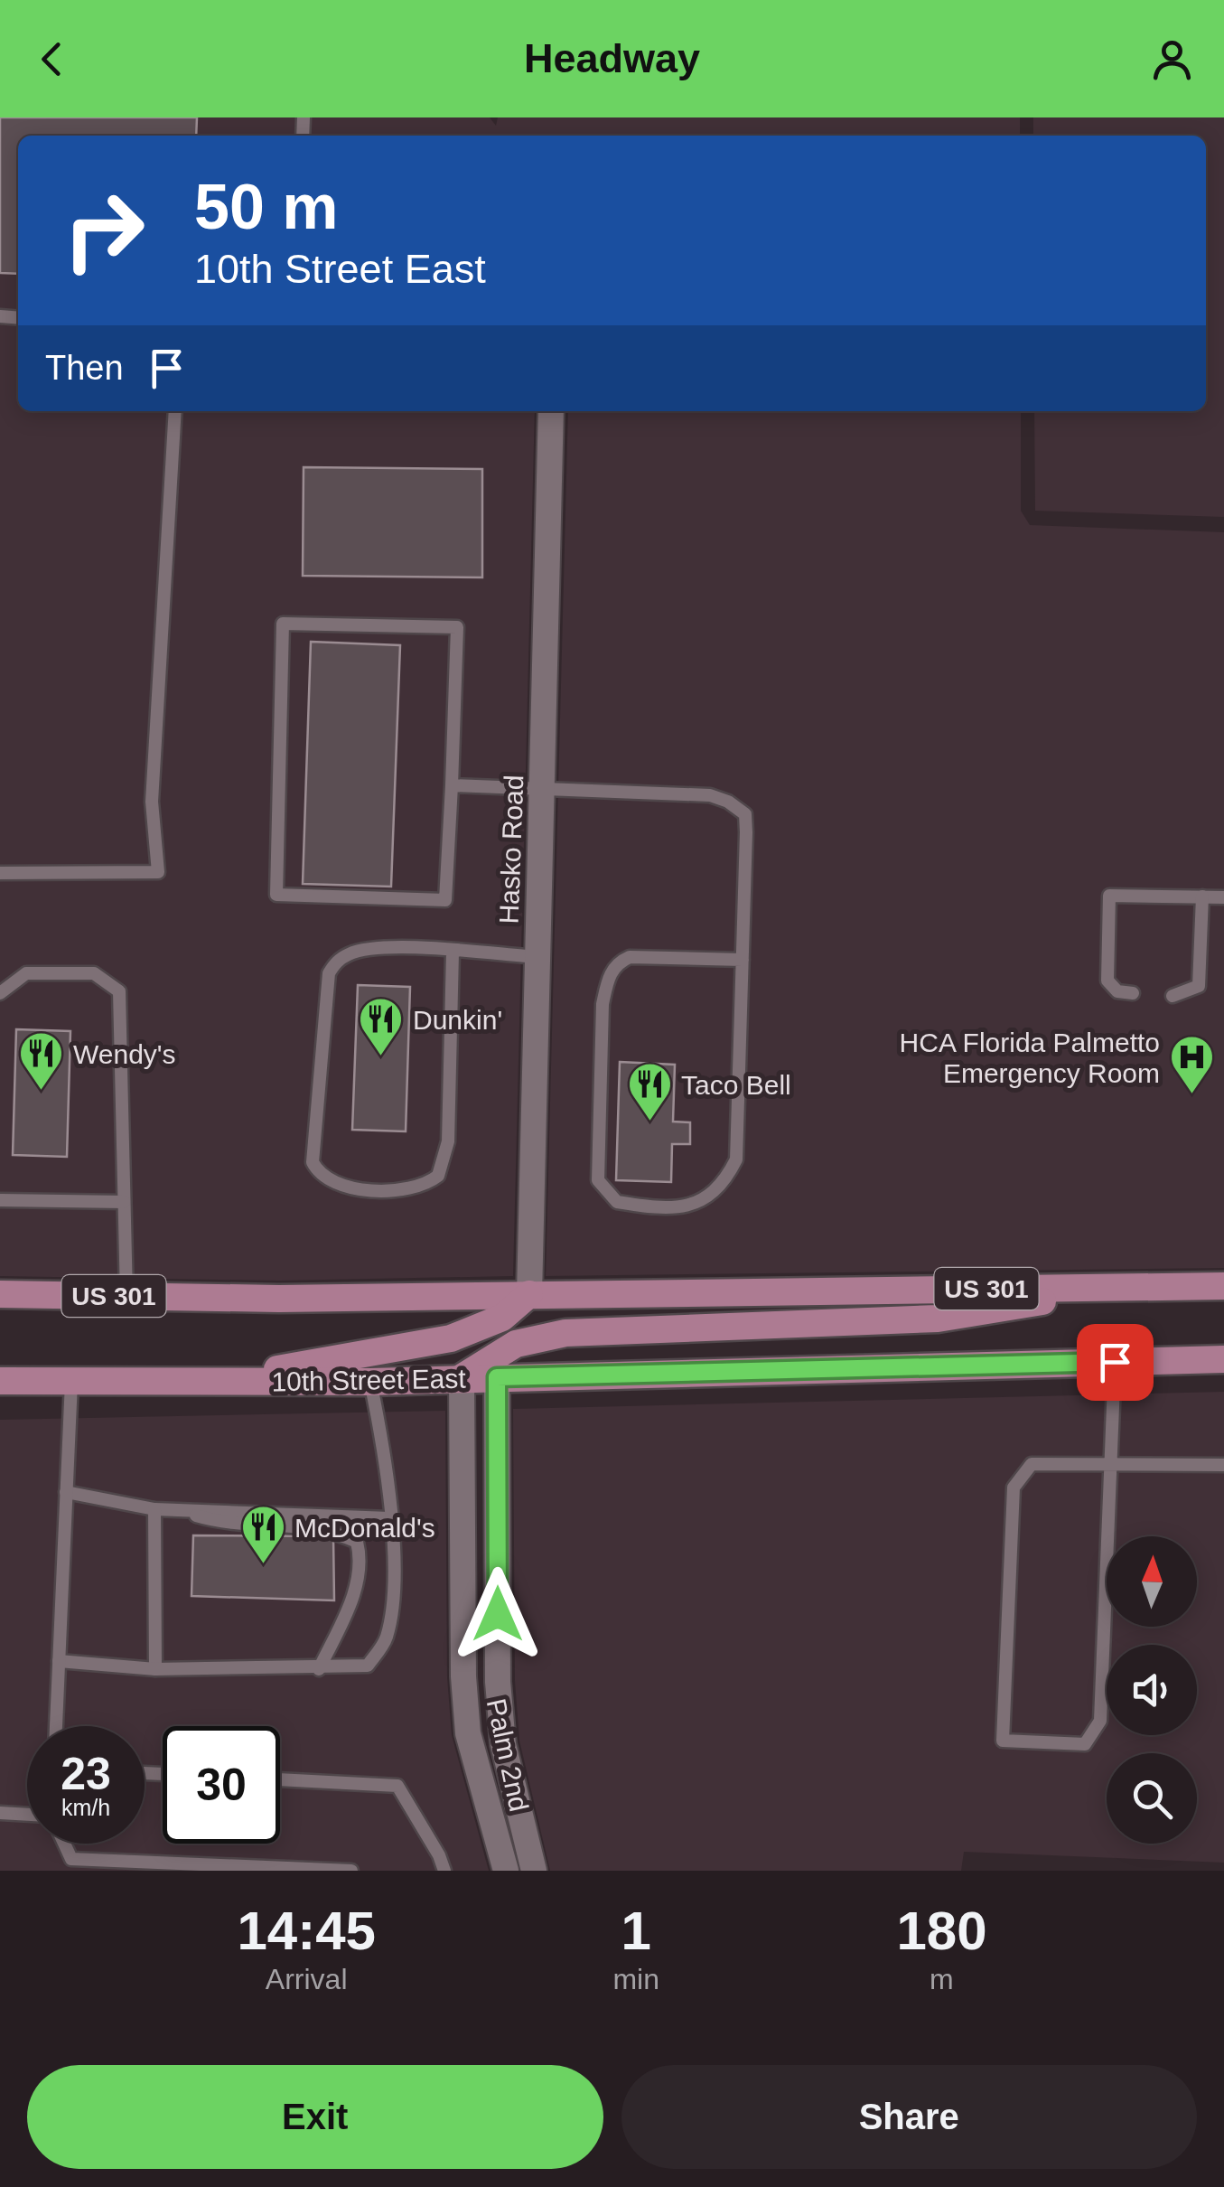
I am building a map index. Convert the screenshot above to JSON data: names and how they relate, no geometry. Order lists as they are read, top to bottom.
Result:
{
  "streets": {
    "main road": ["US 301", "10th Street East"],
    "street": ["Hasko Road", "Palm 2nd"]
  },
  "crossings": [
    ["Hasko Road", "US 301"],
    ["10th Street East", "Palm 2nd"]
  ],
  "places": {
    "restaurant": [
      "Dunkin'",
      "Wendy's",
      "Taco Bell",
      "McDonald's"
    ],
    "hospital": ["HCA Florida Palmetto Emergency Room"]
  },
  "north": "top",
  "page": {
    "header": "Headway",
    "turn": ["50 m", "10th Street East"],
    "then": "Then",
    "speed": "23 km/h",
    "limit": "30",
    "eta": [
      "14:45",
      "Arrival",
      "1",
      "min",
      "180",
      "m"
    ],
    "buttons": ["Exit", "Share"]
  }
}
